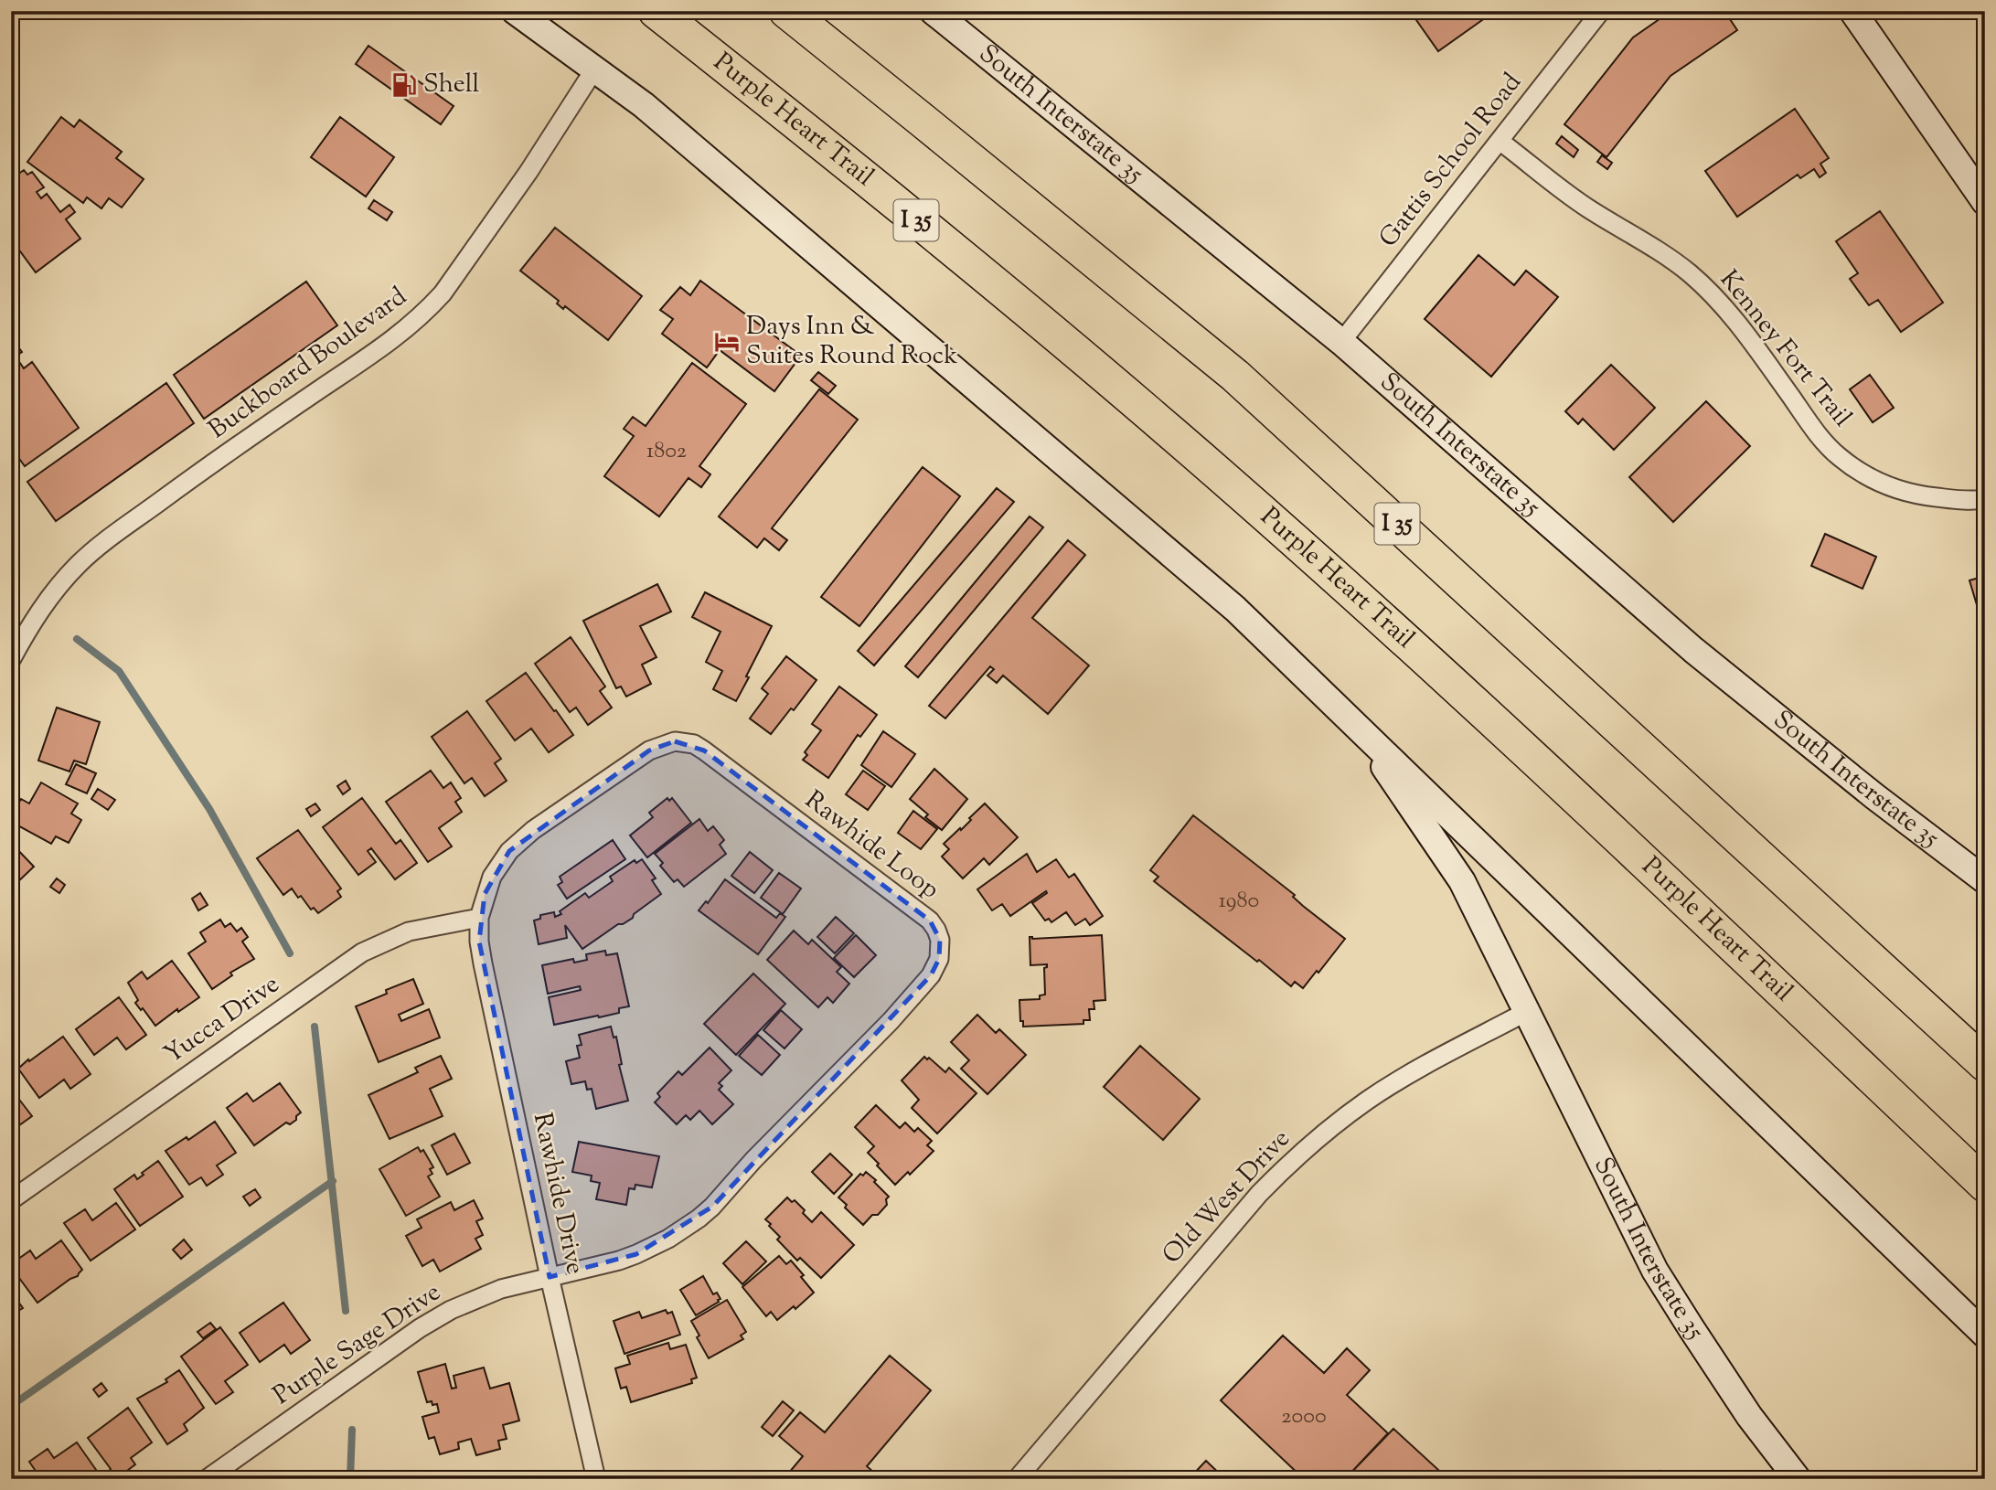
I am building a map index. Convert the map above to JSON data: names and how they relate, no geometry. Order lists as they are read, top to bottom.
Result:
{
  "streets": {
    "highway": ["Purple Heart Trail", "I 35"],
    "main road": ["South Interstate 35"],
    "street": [
      "Gattis School Road",
      "Kenney Fort Trail",
      "Buckboard Boulevard",
      "Rawhide Loop",
      "Yucca Drive",
      "Rawhide Drive",
      "Old West Drive",
      "Purple Sage Drive"
    ]
  },
  "crossings": [
    ["South Interstate 35", "Gattis School Road"],
    ["South Interstate 35", "Buckboard Boulevard"],
    ["South Interstate 35", "Old West Drive"],
    ["Gattis School Road", "Kenney Fort Trail"],
    ["Rawhide Loop", "Yucca Drive"],
    ["Rawhide Loop", "Rawhide Drive"],
    ["Rawhide Loop", "Purple Sage Drive"],
    ["Yucca Drive", "Rawhide Drive"],
    ["Rawhide Drive", "Purple Sage Drive"]
  ],
  "places": {
    "fuel station": ["Shell"],
    "hotel": ["Days Inn & Suites Round Rock"]
  },
  "house_numbers": ["1802", "1980", "2000"]
}
